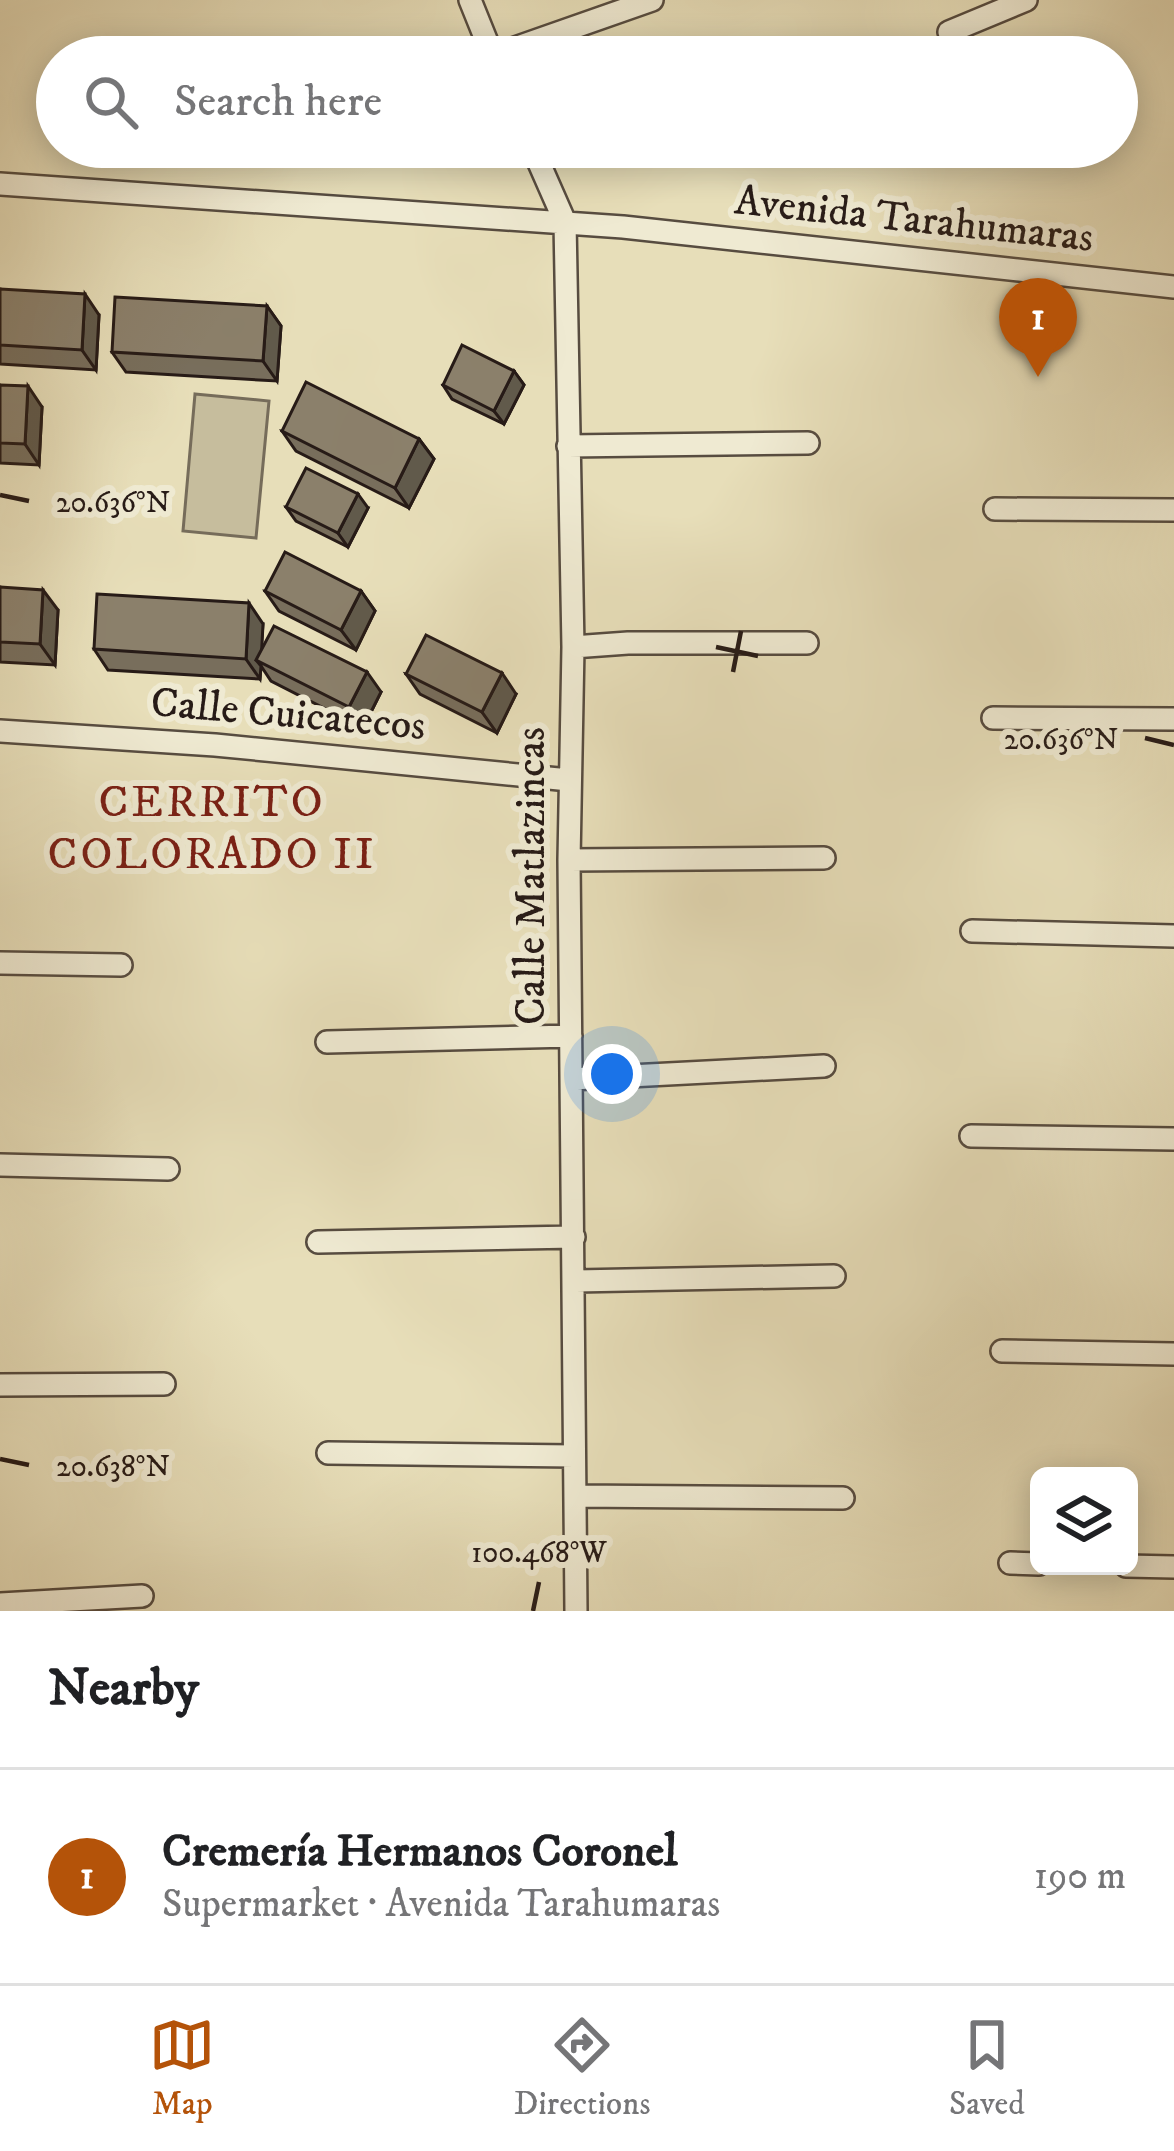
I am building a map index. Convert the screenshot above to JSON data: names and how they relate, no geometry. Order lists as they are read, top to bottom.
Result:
{
  "streets": {
    "street": ["Avenida Tarahumaras", "Calle Cuicatecos", "Calle Matlazincas"]
  },
  "crossings": [
    ["Avenida Tarahumaras", "Calle Matlazincas"],
    ["Calle Cuicatecos", "Calle Matlazincas"]
  ],
  "districts": ["CERRITO COLORADO II"],
  "page": {
    "search": "Search here",
    "pins": "1",
    "heading": "Nearby",
    "list": [
      {
        "mark": "1",
        "name": "Cremería Hermanos Coronel",
        "note": "Supermarket · Avenida Tarahumaras",
        "value": "190 m"
      }
    ],
    "nav": ["Map", "Directions", "Saved"]
  },
  "coordinates": ["20.636°N", "20.638°N", "100.468°W"]
}
